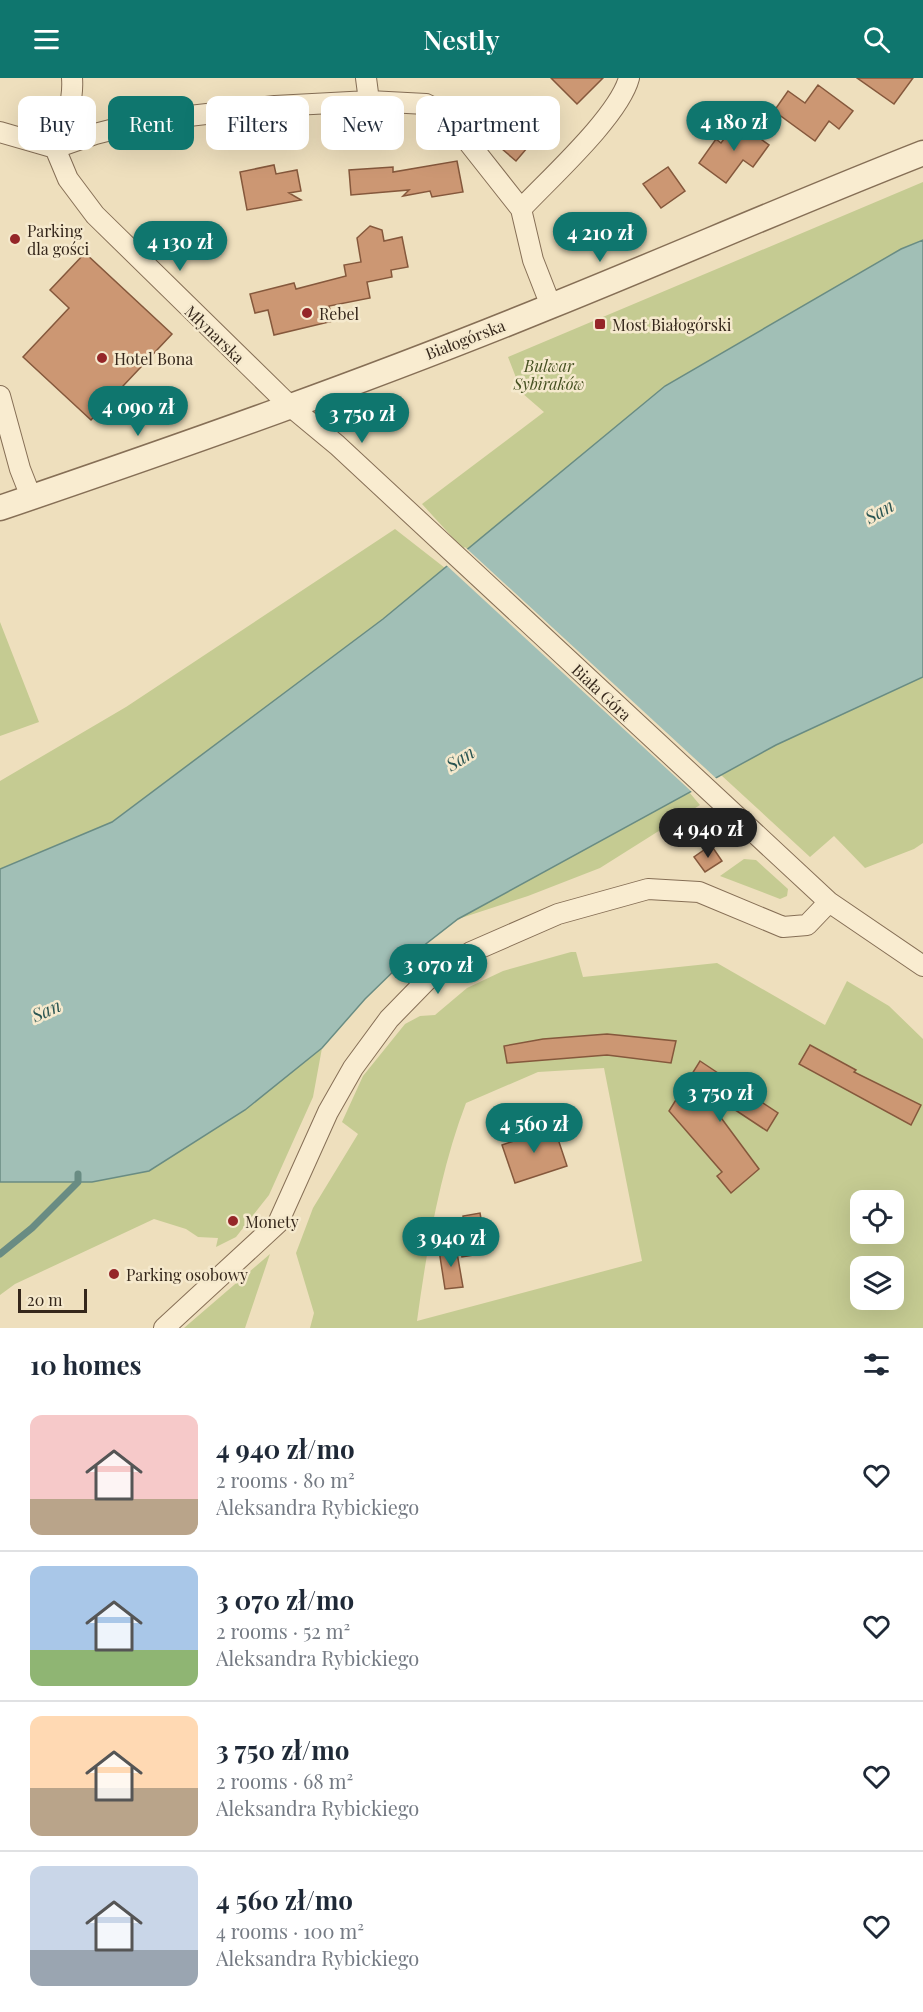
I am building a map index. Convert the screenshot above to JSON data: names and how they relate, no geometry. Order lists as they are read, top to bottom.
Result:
{
  "streets": {
    "street": ["Młynarska", "Białogórska", "Biała Góra"]
  },
  "crossings": [
    ["Młynarska", "Białogórska"],
    ["Młynarska", "Biała Góra"],
    ["Białogórska", "Biała Góra"]
  ],
  "water": ["San"],
  "parks": ["Bulwar Sybiraków"],
  "places": {
    "other": [
      "Parking dla gości",
      "Rebel",
      "Hotel Bona",
      "Monety",
      "Parking osobowy"
    ],
    "transit": ["Most Białogórski"]
  },
  "scale_bar": "20 m",
  "page": {
    "header": "Nestly",
    "chip": [
      "Buy",
      "Rent",
      "Filters",
      "New",
      "Apartment"
    ],
    "price": [
      "4 180 zł",
      "4 210 zł",
      "4 130 zł",
      "4 090 zł",
      "3 750 zł",
      "4 940 zł",
      "3 070 zł",
      "3 750 zł",
      "4 560 zł",
      "3 940 zł"
    ],
    "scale": "20 m",
    "heading": "10 homes",
    "list": [
      {
        "name": "4 940 zł/mo",
        "note": "2 rooms · 80 m² · Aleksandra Rybickiego"
      },
      {
        "name": "3 070 zł/mo",
        "note": "2 rooms · 52 m² · Aleksandra Rybickiego"
      },
      {
        "name": "3 750 zł/mo",
        "note": "2 rooms · 68 m² · Aleksandra Rybickiego"
      },
      {
        "name": "4 560 zł/mo",
        "note": "4 rooms · 100 m² · Aleksandra Rybickiego"
      }
    ]
  }
}
